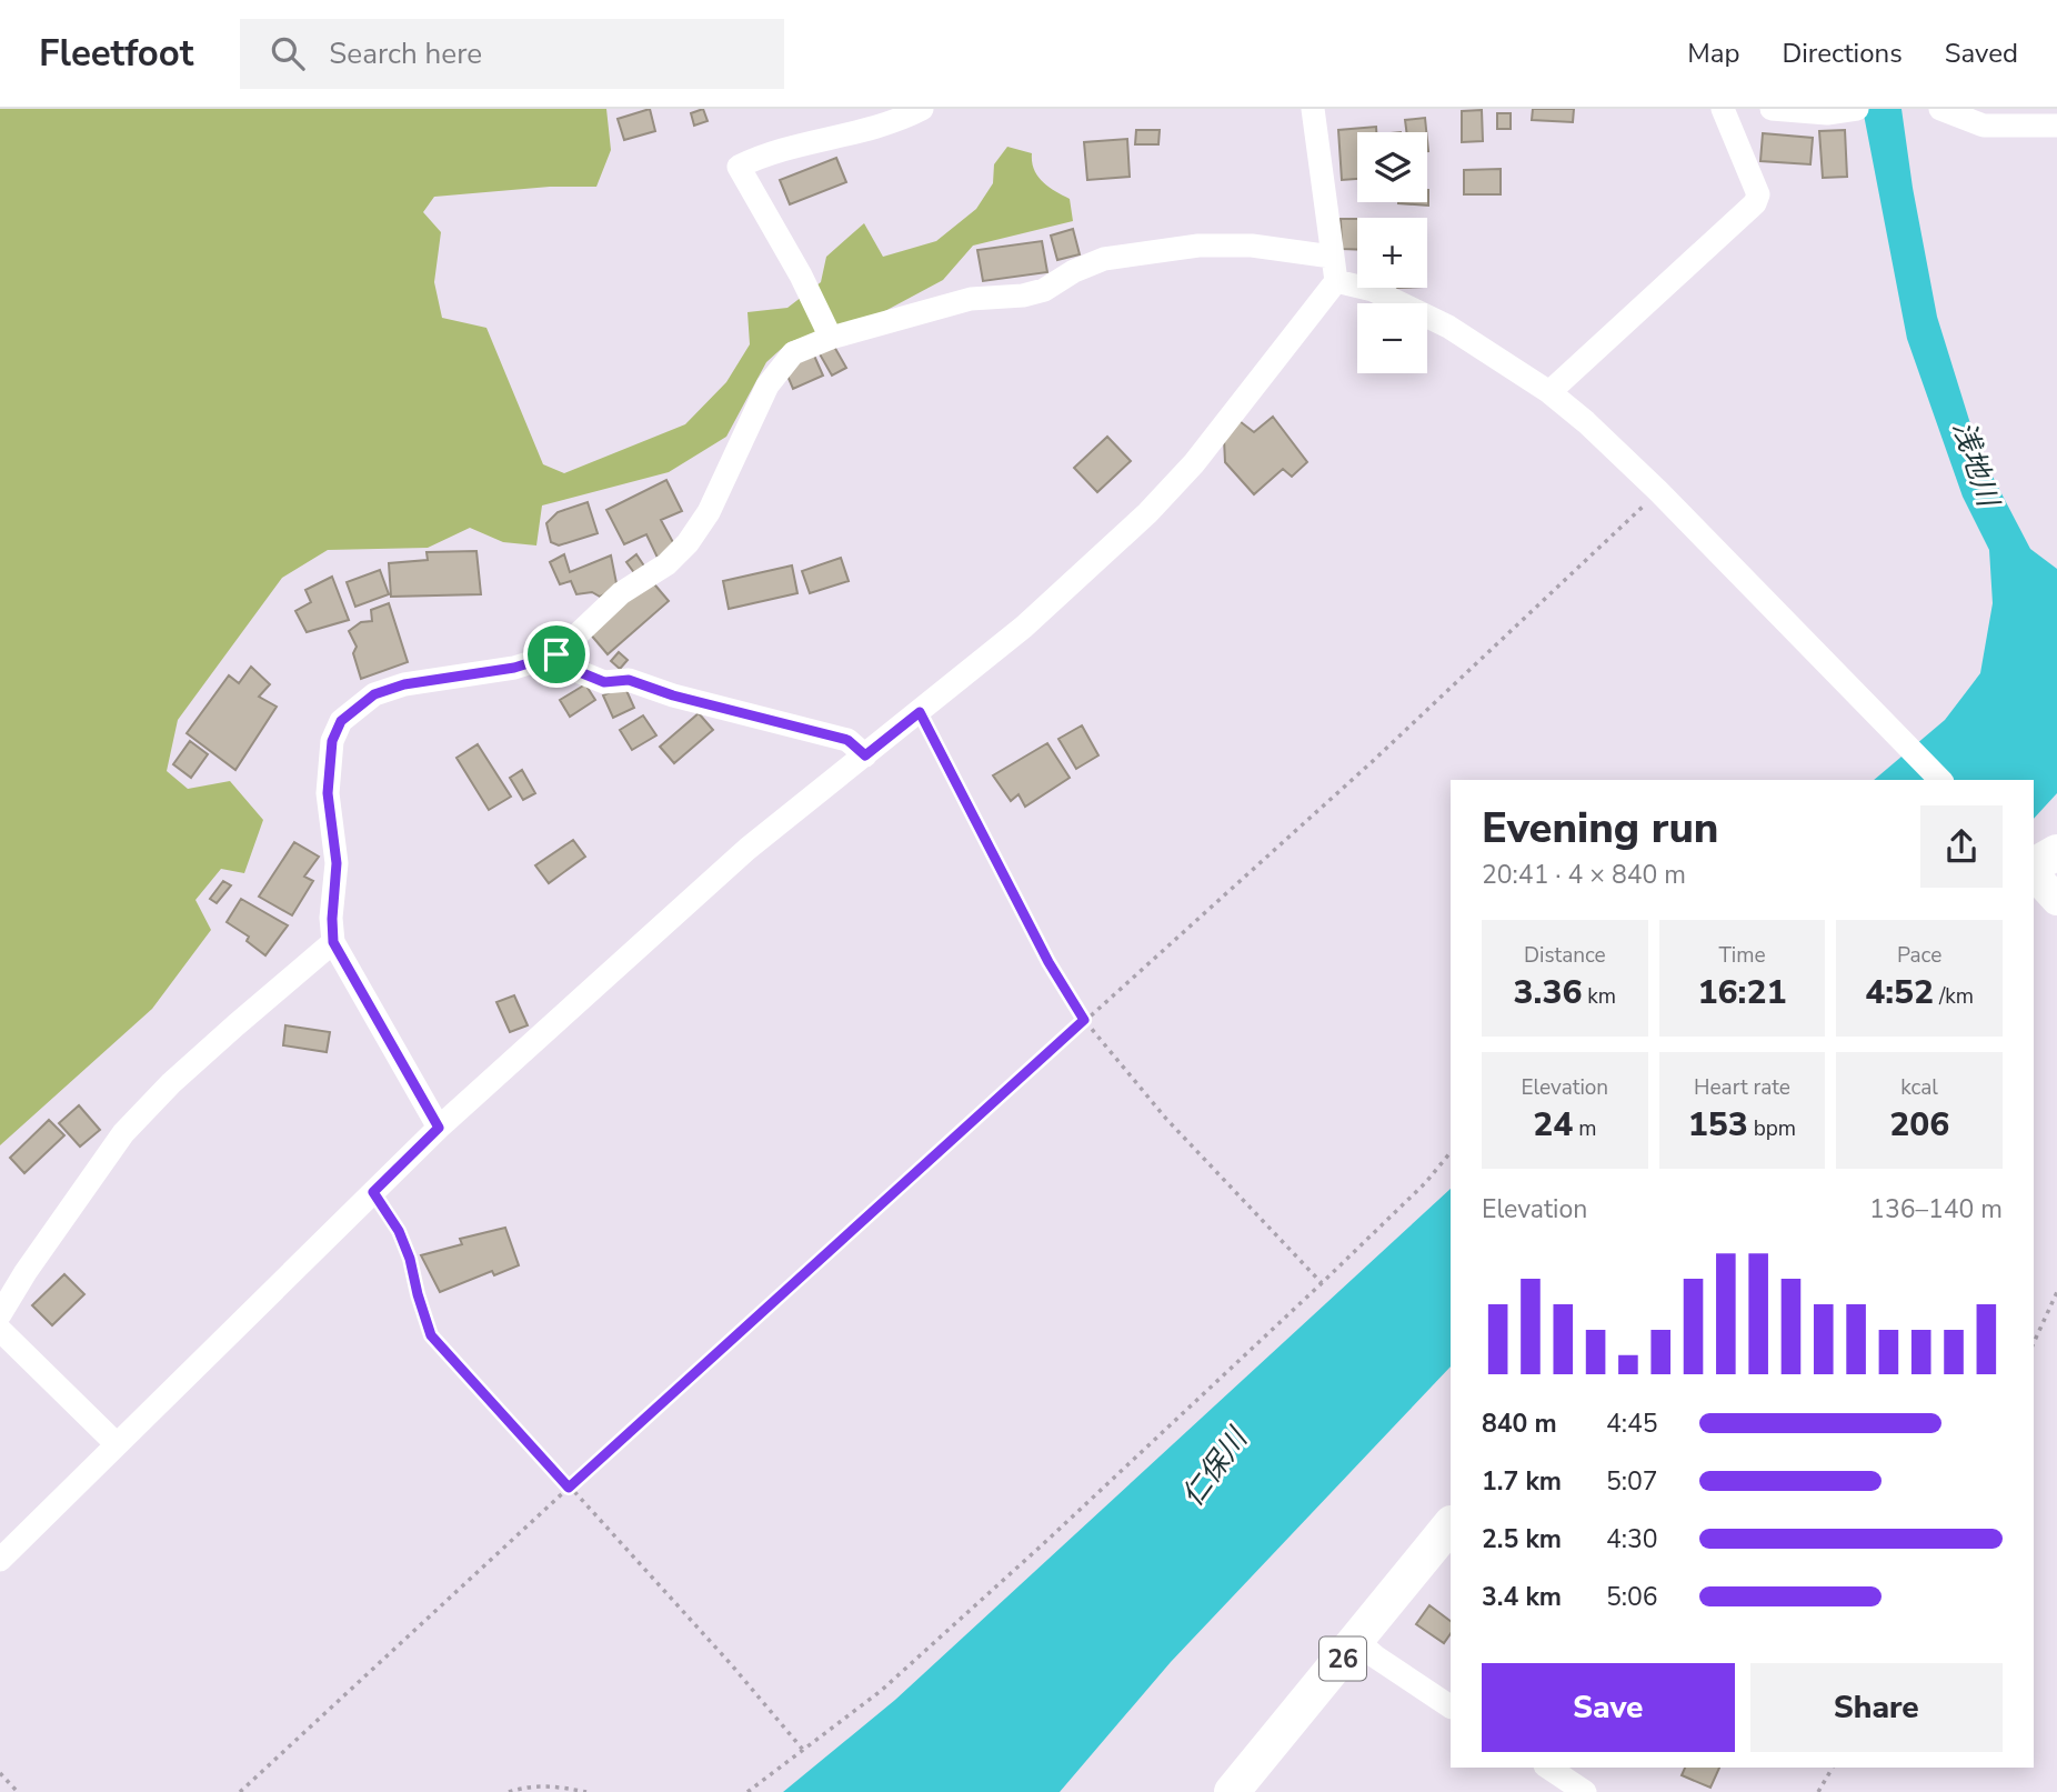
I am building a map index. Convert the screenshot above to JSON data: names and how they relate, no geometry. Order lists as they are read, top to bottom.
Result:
{
  "streets": {
    "main road": ["26"]
  },
  "water": ["浅地川", "仁保川"],
  "page": {
    "header": "Fleetfoot",
    "search": "Search here",
    "nav": ["Map", "Directions", "Saved"],
    "map_buttons": ["+", "−"],
    "heading": ["Evening run", "20:41 · 4 × 840 m"],
    "stats": [
      ["Distance", "3.36 km"],
      ["Time", "16:21"],
      ["Pace", "4:52 /km"],
      ["Elevation", "24 m"],
      ["Heart rate", "153 bpm"],
      ["kcal", "206"]
    ],
    "chart": ["Elevation", "136–140 m"],
    "list": [
      {
        "name": "840 m",
        "note": "4:45"
      },
      {
        "name": "1.7 km",
        "note": "5:07"
      },
      {
        "name": "2.5 km",
        "note": "4:30"
      },
      {
        "name": "3.4 km",
        "note": "5:06"
      }
    ],
    "buttons": ["Save", "Share"]
  }
}
